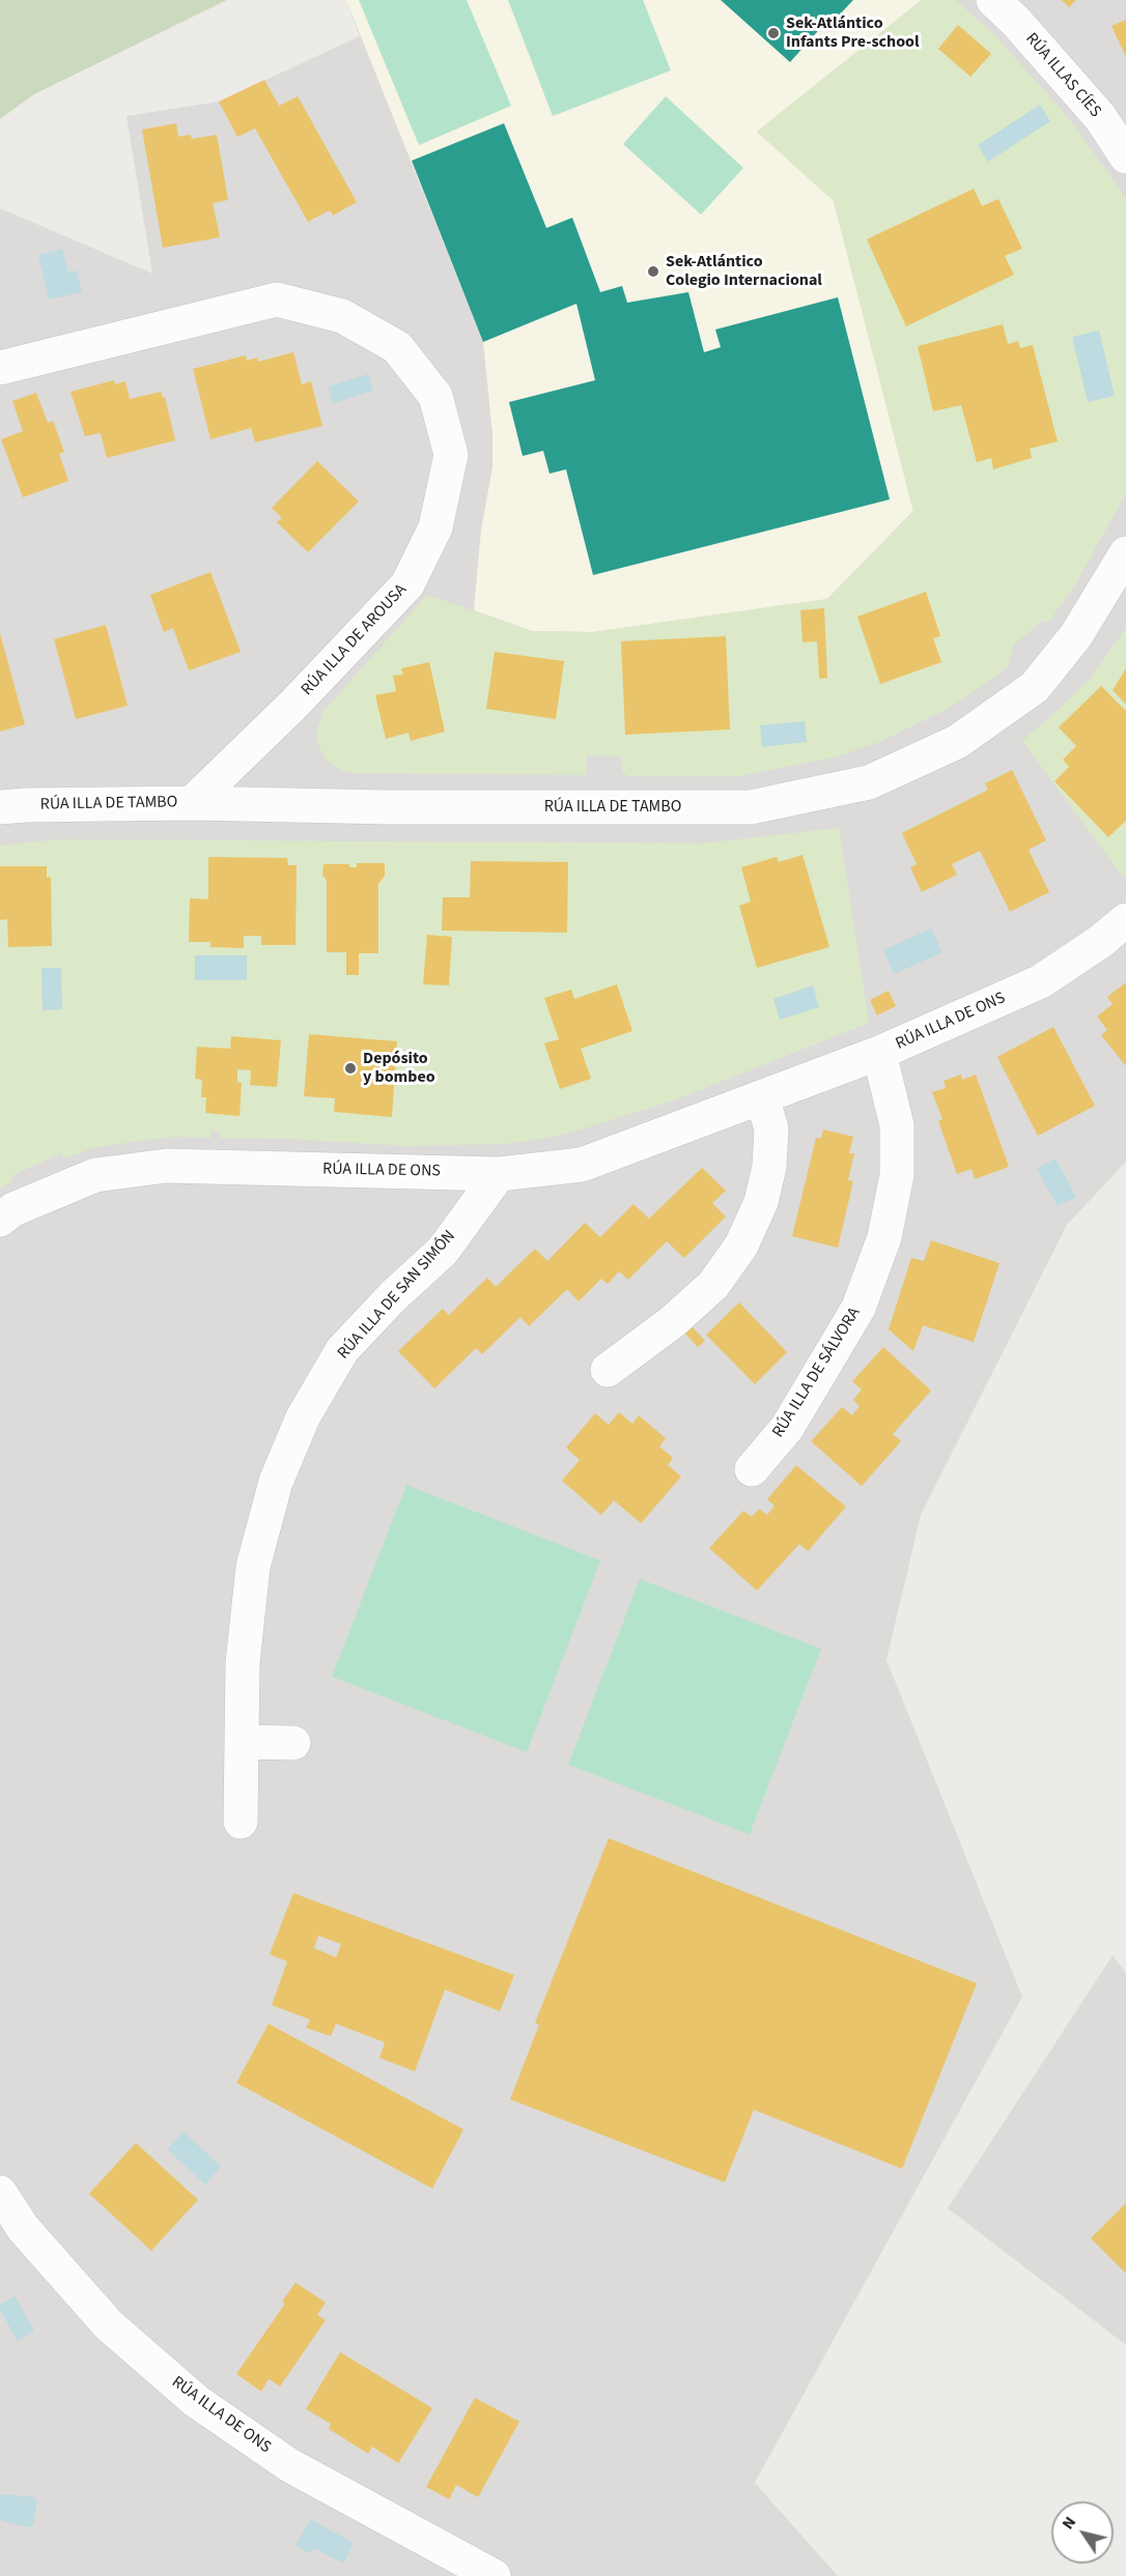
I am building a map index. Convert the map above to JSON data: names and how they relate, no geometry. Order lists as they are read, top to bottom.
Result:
{
  "streets": {
    "street": [
      "RÚA ILLAS CÍES",
      "RÚA ILLA DE AROUSA",
      "RÚA ILLA DE TAMBO",
      "RÚA ILLA DE ONS",
      "RÚA ILLA DE SAN SIMÓN",
      "RÚA ILLA DE SÁLVORA"
    ]
  },
  "crossings": [
    ["RÚA ILLA DE AROUSA", "RÚA ILLA DE TAMBO"],
    ["RÚA ILLA DE ONS", "RÚA ILLA DE SAN SIMÓN"],
    ["RÚA ILLA DE ONS", "RÚA ILLA DE SÁLVORA"]
  ],
  "places": ["Sek-Atlántico Infants Pre-school", "Sek-Atlántico Colegio Internacional", "Depósito y bombeo"],
  "north": "top left"
}
